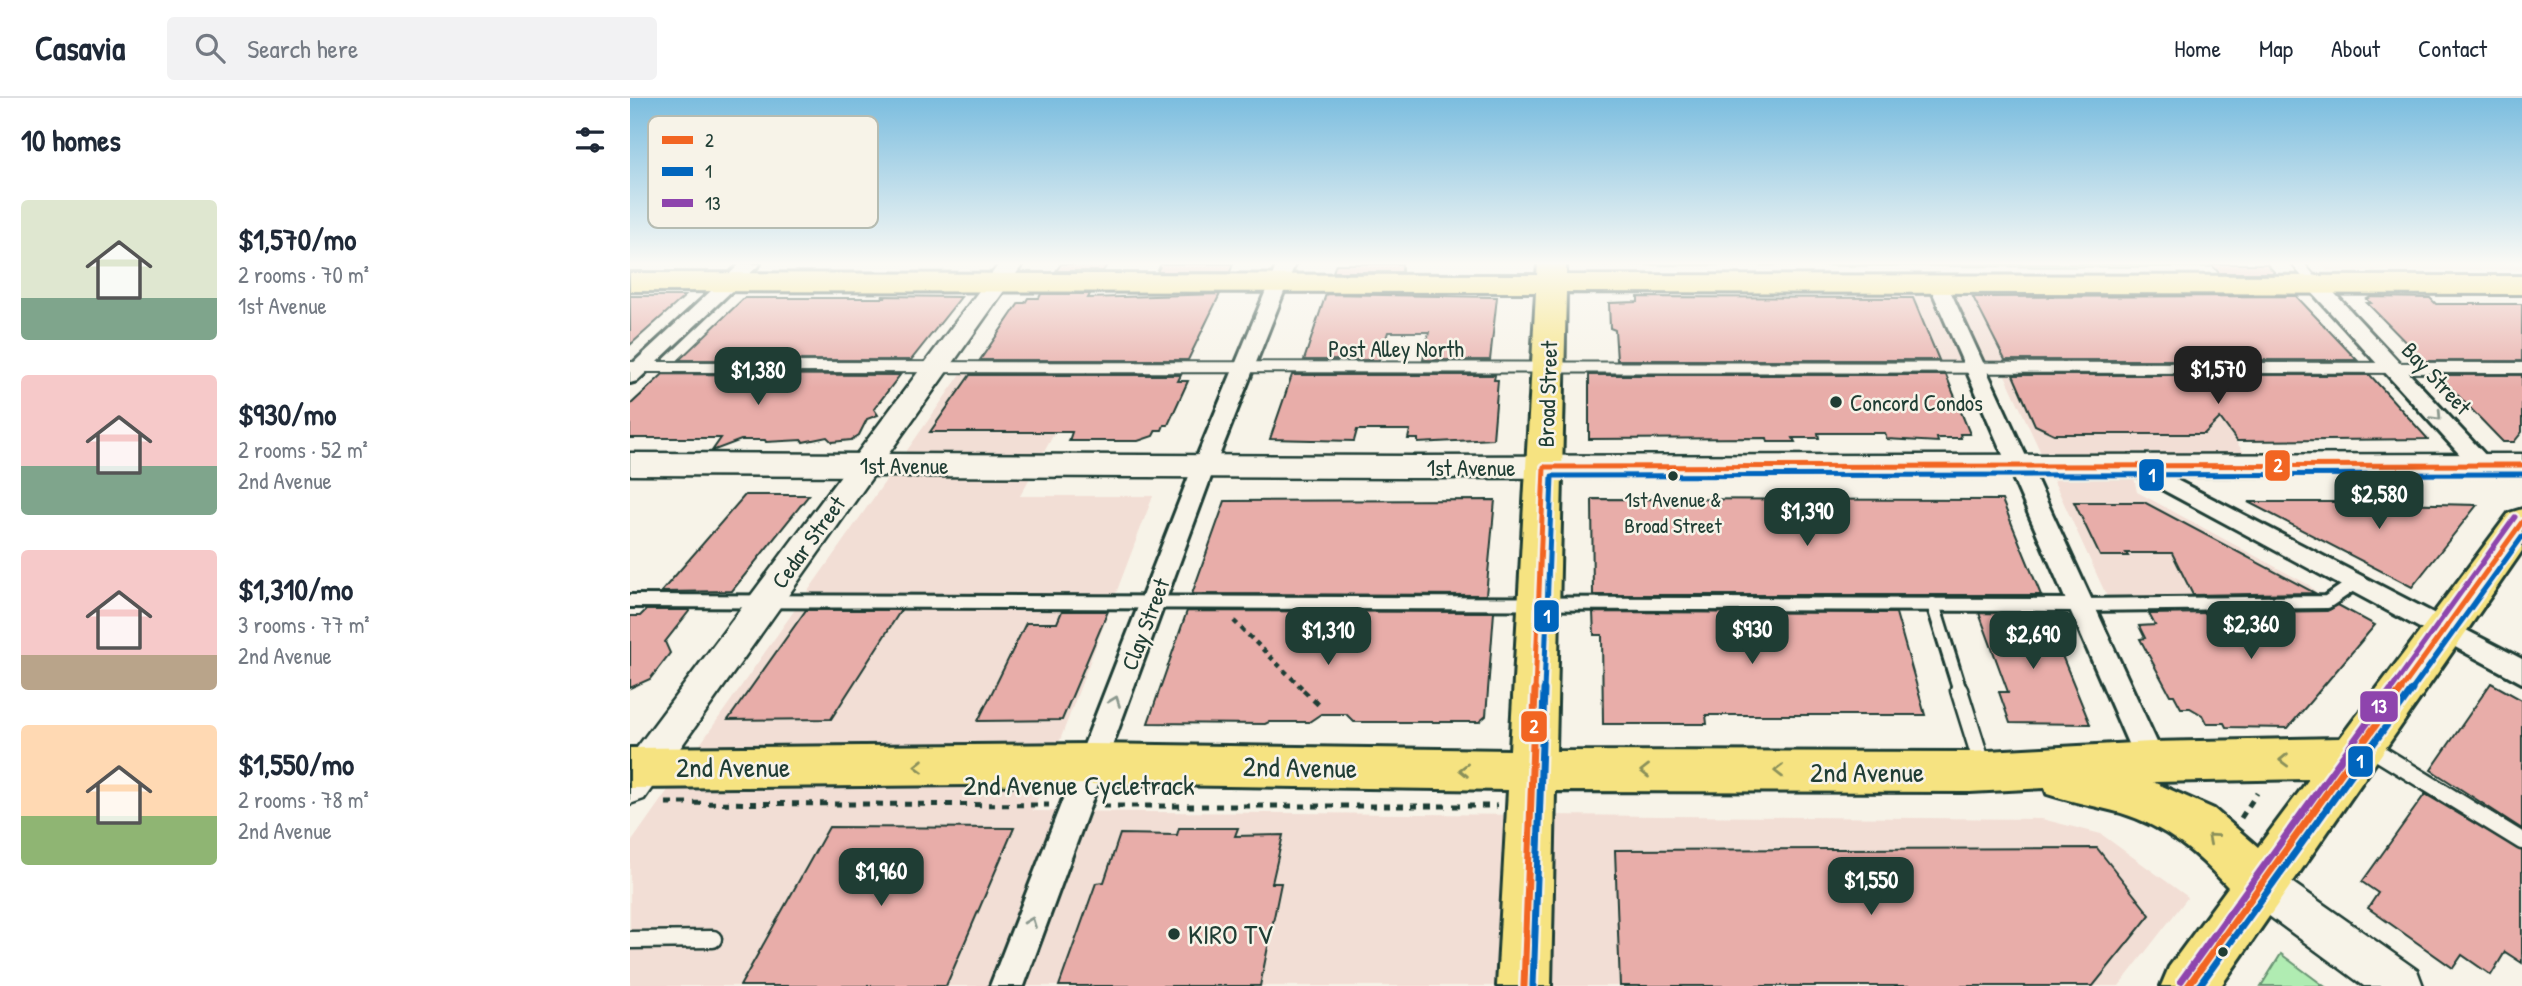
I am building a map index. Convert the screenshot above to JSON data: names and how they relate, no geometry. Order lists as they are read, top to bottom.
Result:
{
  "streets": {
    "main road": ["Broad Street", "1st Avenue", "2nd Avenue"],
    "street": ["Bay Street", "Cedar Street", "Clay Street"],
    "lane": ["Post Alley North"],
    "path": ["2nd Avenue Cycletrack"]
  },
  "crossings": [
    ["Post Alley North", "Bay Street"],
    ["Post Alley North", "Broad Street"],
    ["Post Alley North", "Cedar Street"],
    ["Post Alley North", "Clay Street"],
    ["Bay Street", "1st Avenue"],
    ["Broad Street", "1st Avenue"],
    ["Broad Street", "2nd Avenue"],
    ["Broad Street", "2nd Avenue Cycletrack"],
    ["1st Avenue", "Cedar Street"],
    ["1st Avenue", "Clay Street"],
    ["Cedar Street", "2nd Avenue"],
    ["Cedar Street", "2nd Avenue Cycletrack"],
    ["Clay Street", "2nd Avenue"],
    ["Clay Street", "2nd Avenue Cycletrack"],
    ["2nd Avenue", "2nd Avenue Cycletrack"]
  ],
  "one_way": ["Clay Street", "2nd Avenue"],
  "places": ["Concord Condos", "1st Avenue & Broad Street", "KIRO TV"],
  "lines": ["transit line 2", "transit line 1", "transit line 13"],
  "legend": ["2", "1", "13"],
  "page": {
    "header": "Casavia",
    "search": "Search here",
    "nav": [
      "Home",
      "Map",
      "About",
      "Contact"
    ],
    "heading": "10 homes",
    "list": [
      {
        "name": "$1,570/mo",
        "note": "2 rooms · 70 m² · 1st Avenue"
      },
      {
        "name": "$930/mo",
        "note": "2 rooms · 52 m² · 2nd Avenue"
      },
      {
        "name": "$1,310/mo",
        "note": "3 rooms · 77 m² · 2nd Avenue"
      },
      {
        "name": "$1,550/mo",
        "note": "2 rooms · 78 m² · 2nd Avenue"
      }
    ],
    "price": [
      "$1,570",
      "$1,380",
      "$2,580",
      "$1,390",
      "$2,360",
      "$930",
      "$1,310",
      "$2,690",
      "$1,960",
      "$1,550"
    ]
  }
}
